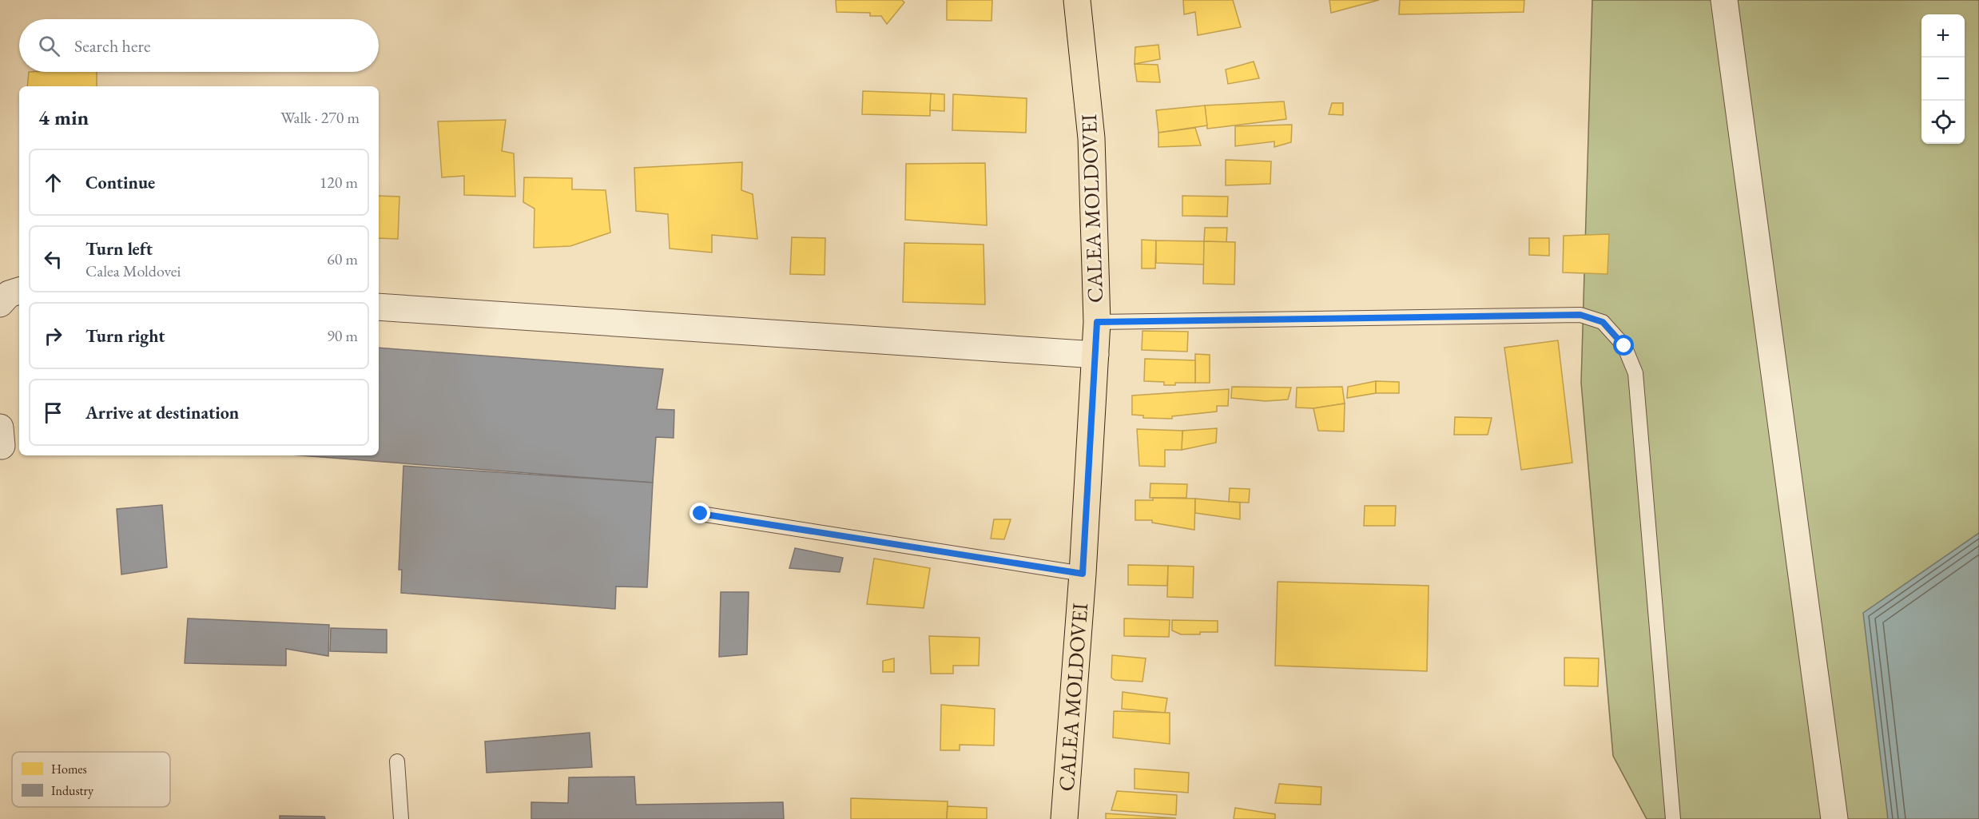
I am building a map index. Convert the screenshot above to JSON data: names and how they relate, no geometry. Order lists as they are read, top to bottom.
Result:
{
  "streets": {
    "main road": ["CALEA MOLDOVEI"]
  },
  "legend": ["Homes", "Industry"],
  "page": {
    "map_buttons": ["+", "−"],
    "search": "Search here",
    "heading": ["4 min", "Walk · 270 m"],
    "list": [
      ["Continue", "120 m"],
      ["Turn left", "Calea Moldovei", "60 m"],
      ["Turn right", "90 m"],
      "Arrive at destination"
    ]
  }
}
